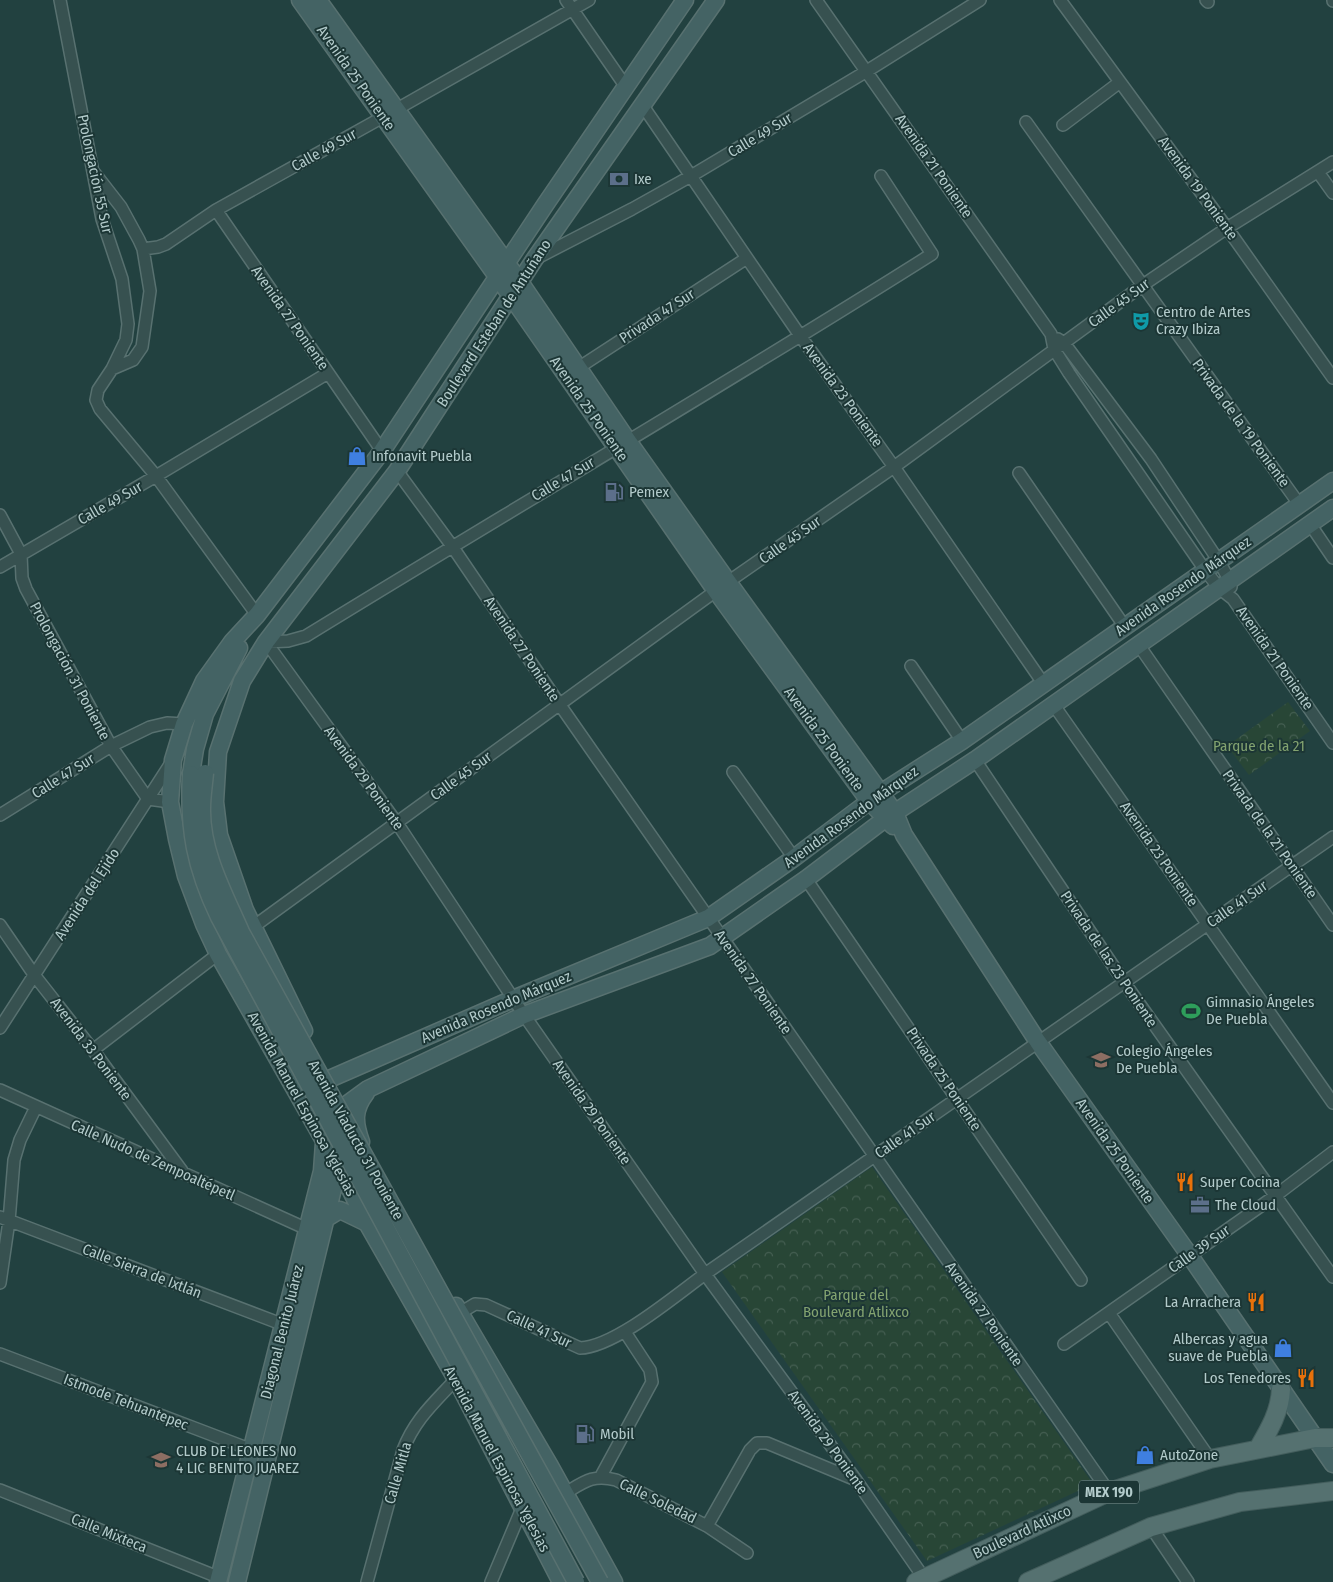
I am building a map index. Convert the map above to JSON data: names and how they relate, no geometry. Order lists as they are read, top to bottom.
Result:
{
  "streets": {
    "main road": [
      "Avenida 25 Poniente",
      "Boulevard Esteban de Antuñano",
      "Avenida Rosendo Márquez",
      "Avenida Manuel Espinosa Yglesias",
      "Avenida Viaducto 31 Poniente",
      "Diagonal Benito Juárez",
      "MEX 190",
      "Boulevard Atlixco"
    ],
    "street": [
      "Calle 49 Sur",
      "Avenida 21 Poniente",
      "Prolongación 55 Sur",
      "Avenida 19 Poniente",
      "Calle 45 Sur",
      "Privada 47 Sur",
      "Avenida 27 Poniente",
      "Avenida 23 Poniente",
      "Privada de la 19 Poniente",
      "Calle 47 Sur",
      "Prolongación 31 Poniente",
      "Avenida 29 Poniente",
      "Privada de la 21 Poniente",
      "Avenida del Ejido",
      "Calle 41 Sur",
      "Privada de las 23 Poniente",
      "Avenida 33 Poniente",
      "Privada 25 Poniente",
      "Calle Nudo de Zempoaltépetl",
      "Calle 39 Sur",
      "Calle Sierra de Ixtlán",
      "Istmode Tehuantepec",
      "Calle Mitla",
      "Calle Soledad",
      "Calle Mixteca"
    ]
  },
  "crossings": [
    ["Avenida 25 Poniente", "Calle 49 Sur"],
    ["Avenida 25 Poniente", "Calle 45 Sur"],
    ["Avenida 25 Poniente", "Privada 47 Sur"],
    ["Avenida 25 Poniente", "Boulevard Esteban de Antuñano"],
    ["Avenida 25 Poniente", "Calle 47 Sur"],
    ["Avenida 25 Poniente", "Avenida Rosendo Márquez"],
    ["Avenida 25 Poniente", "Calle 41 Sur"],
    ["Avenida 25 Poniente", "Calle 39 Sur"],
    ["Avenida 25 Poniente", "Boulevard Atlixco"],
    ["Calle 49 Sur", "Avenida 21 Poniente"],
    ["Calle 49 Sur", "Prolongación 55 Sur"],
    ["Calle 49 Sur", "Avenida 27 Poniente"],
    ["Calle 49 Sur", "Boulevard Esteban de Antuñano"],
    ["Calle 49 Sur", "Avenida 23 Poniente"],
    ["Calle 49 Sur", "Prolongación 31 Poniente"],
    ["Avenida 21 Poniente", "Calle 45 Sur"],
    ["Avenida 21 Poniente", "Avenida Rosendo Márquez"],
    ["Avenida 19 Poniente", "Calle 45 Sur"],
    ["Calle 45 Sur", "Avenida 27 Poniente"],
    ["Calle 45 Sur", "Avenida 23 Poniente"],
    ["Calle 45 Sur", "Privada de la 19 Poniente"],
    ["Calle 45 Sur", "Avenida 29 Poniente"],
    ["Privada 47 Sur", "Avenida 23 Poniente"],
    ["Avenida 27 Poniente", "Boulevard Esteban de Antuñano"],
    ["Avenida 27 Poniente", "Calle 47 Sur"],
    ["Avenida 27 Poniente", "Avenida Rosendo Márquez"],
    ["Avenida 27 Poniente", "Calle 41 Sur"],
    ["Avenida 27 Poniente", "Boulevard Atlixco"],
    ["Boulevard Esteban de Antuñano", "Avenida 23 Poniente"],
    ["Boulevard Esteban de Antuñano", "Calle 47 Sur"],
    ["Boulevard Esteban de Antuñano", "Avenida 29 Poniente"],
    ["Boulevard Esteban de Antuñano", "Avenida Manuel Espinosa Yglesias"],
    ["Boulevard Esteban de Antuñano", "Avenida Viaducto 31 Poniente"],
    ["Avenida 23 Poniente", "Calle 47 Sur"],
    ["Avenida 23 Poniente", "Avenida Rosendo Márquez"],
    ["Avenida 23 Poniente", "Calle 41 Sur"],
    ["Privada de la 19 Poniente", "Avenida Rosendo Márquez"],
    ["Calle 47 Sur", "Prolongación 31 Poniente"],
    ["Calle 47 Sur", "Avenida 29 Poniente"],
    ["Calle 47 Sur", "Avenida Manuel Espinosa Yglesias"],
    ["Avenida Rosendo Márquez", "Avenida 29 Poniente"],
    ["Avenida Rosendo Márquez", "Privada de la 21 Poniente"],
    ["Avenida Rosendo Márquez", "Privada de las 23 Poniente"],
    ["Avenida Rosendo Márquez", "Privada 25 Poniente"],
    ["Avenida Rosendo Márquez", "Diagonal Benito Juárez"],
    ["Prolongación 31 Poniente", "Avenida del Ejido"],
    ["Avenida 29 Poniente", "Calle 41 Sur"],
    ["Avenida 29 Poniente", "Boulevard Atlixco"],
    ["Privada de la 21 Poniente", "Calle 41 Sur"],
    ["Avenida del Ejido", "Avenida 33 Poniente"],
    ["Avenida del Ejido", "Avenida Manuel Espinosa Yglesias"],
    ["Calle 41 Sur", "Privada de las 23 Poniente"],
    ["Calle 41 Sur", "Privada 25 Poniente"],
    ["Privada de las 23 Poniente", "Calle 39 Sur"],
    ["Avenida 33 Poniente", "Calle Nudo de Zempoaltépetl"],
    ["Avenida Manuel Espinosa Yglesias", "Avenida Viaducto 31 Poniente"],
    ["Avenida Manuel Espinosa Yglesias", "Diagonal Benito Juárez"],
    ["Avenida Manuel Espinosa Yglesias", "Calle Mitla"],
    ["Calle Nudo de Zempoaltépetl", "Diagonal Benito Juárez"],
    ["Calle Sierra de Ixtlán", "Diagonal Benito Juárez"],
    ["Diagonal Benito Juárez", "Istmode Tehuantepec"],
    ["Diagonal Benito Juárez", "Calle Mixteca"]
  ],
  "parks": ["Parque de la 21", "Parque del Boulevard Atlixco"],
  "places": {
    "bank": ["Ixe"],
    "theatre": ["Centro de Artes Crazy Ibiza"],
    "shop": ["Infonavit Puebla", "Albercas y agua suave de Puebla", "AutoZone"],
    "fuel station": ["Pemex", "Mobil"],
    "sports": ["Gimnasio Ángeles De Puebla"],
    "school or university": ["Colegio Ángeles De Puebla", "CLUB DE LEONES N0 4 LIC BENITO JUAREZ"],
    "restaurant": ["Super Cocina", "La Arrachera", "Los Tenedores"],
    "office": ["The Cloud"]
  }
}
